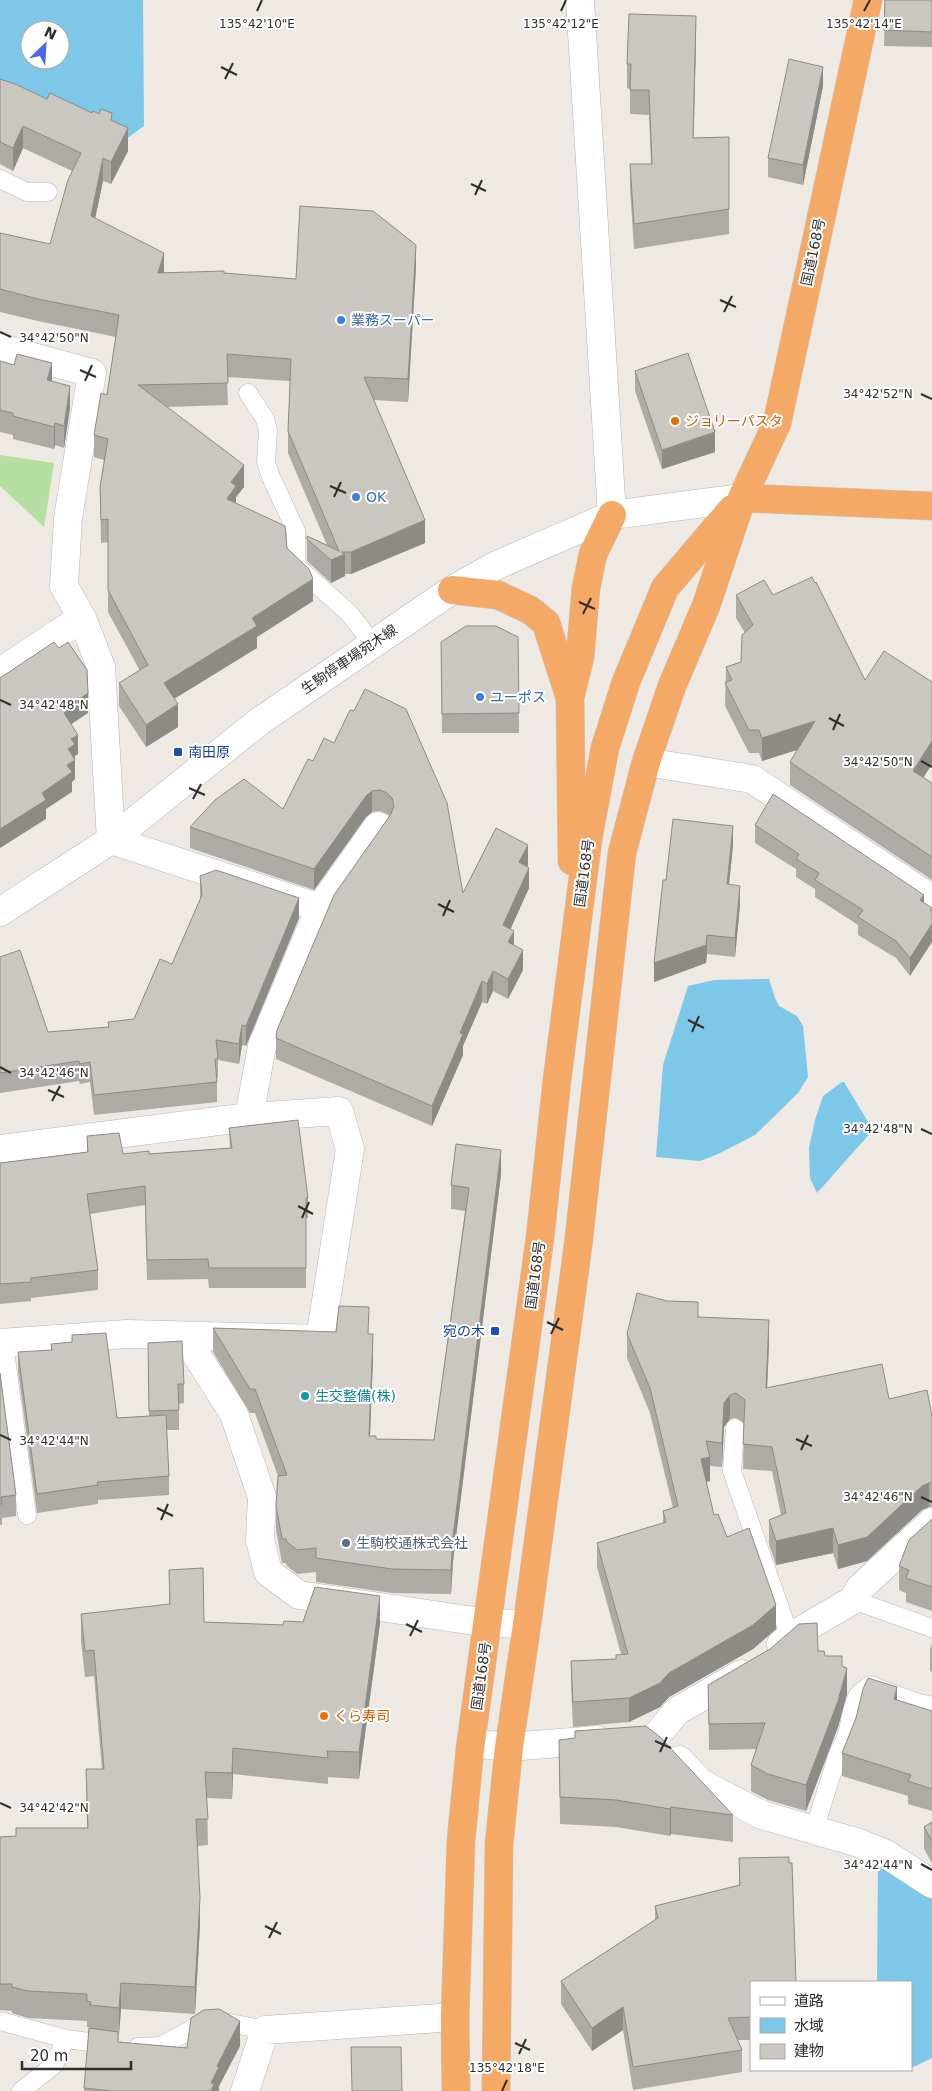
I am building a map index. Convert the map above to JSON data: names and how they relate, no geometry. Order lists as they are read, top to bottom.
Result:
{
  "streets": {
    "highway": ["国道168号"],
    "street": ["生駒停車場宛木線"]
  },
  "crossings": [
    ["国道168号", "生駒停車場宛木線"]
  ],
  "places": {
    "other": [
      "業務スーパー",
      "ジョリーパスタ",
      "OK",
      "ユーポス",
      "生交整備(株)",
      "生駒校通株式会社",
      "くら寿司"
    ],
    "transit": ["南田原", "宛の木"]
  },
  "legend": ["道路", "水域", "建物"],
  "scale_bar": "20 m",
  "north": "top right",
  "coordinates": [
    "135°42'10\"E",
    "135°42'12\"E",
    "135°42'14\"E",
    "34°42'50\"N",
    "34°42'52\"N",
    "34°42'48\"N",
    "34°42'46\"N",
    "34°42'44\"N",
    "34°42'42\"N",
    "135°42'18\"E"
  ]
}
